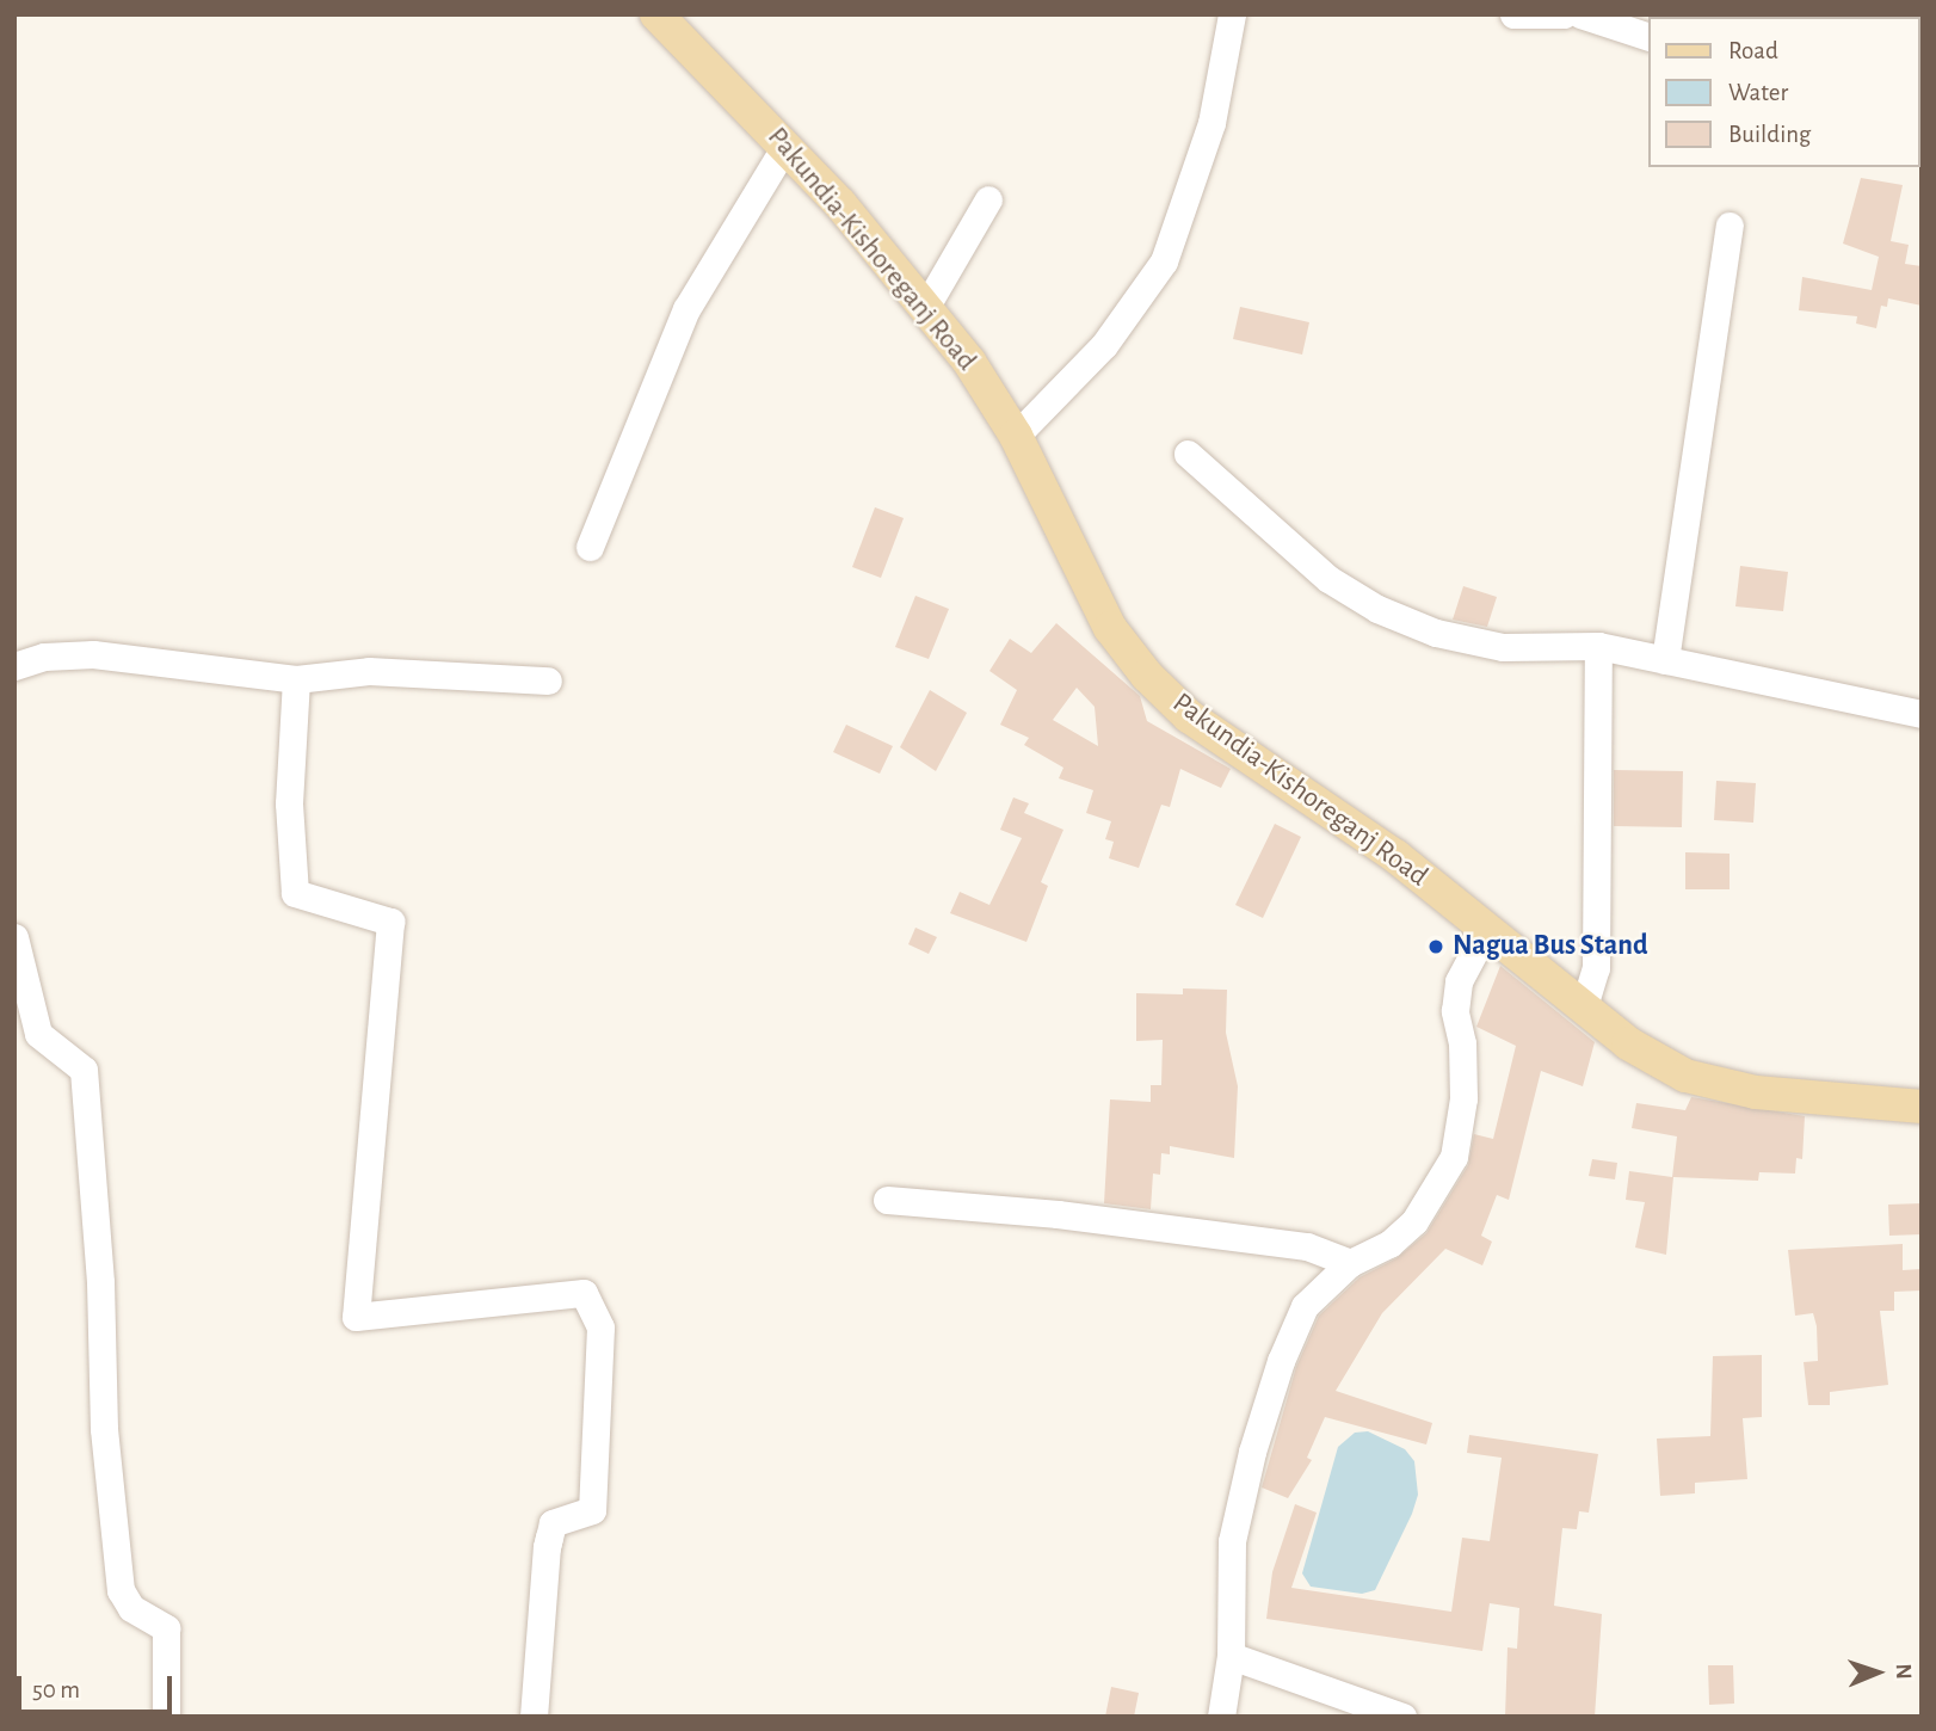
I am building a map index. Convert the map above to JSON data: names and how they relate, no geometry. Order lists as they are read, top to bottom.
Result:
{
  "streets": {
    "main road": ["Pakundia-Kishoreganj Road"]
  },
  "places": ["Nagua Bus Stand"],
  "legend": ["Road", "Water", "Building"],
  "scale_bar": "50 m",
  "north": "right"
}
